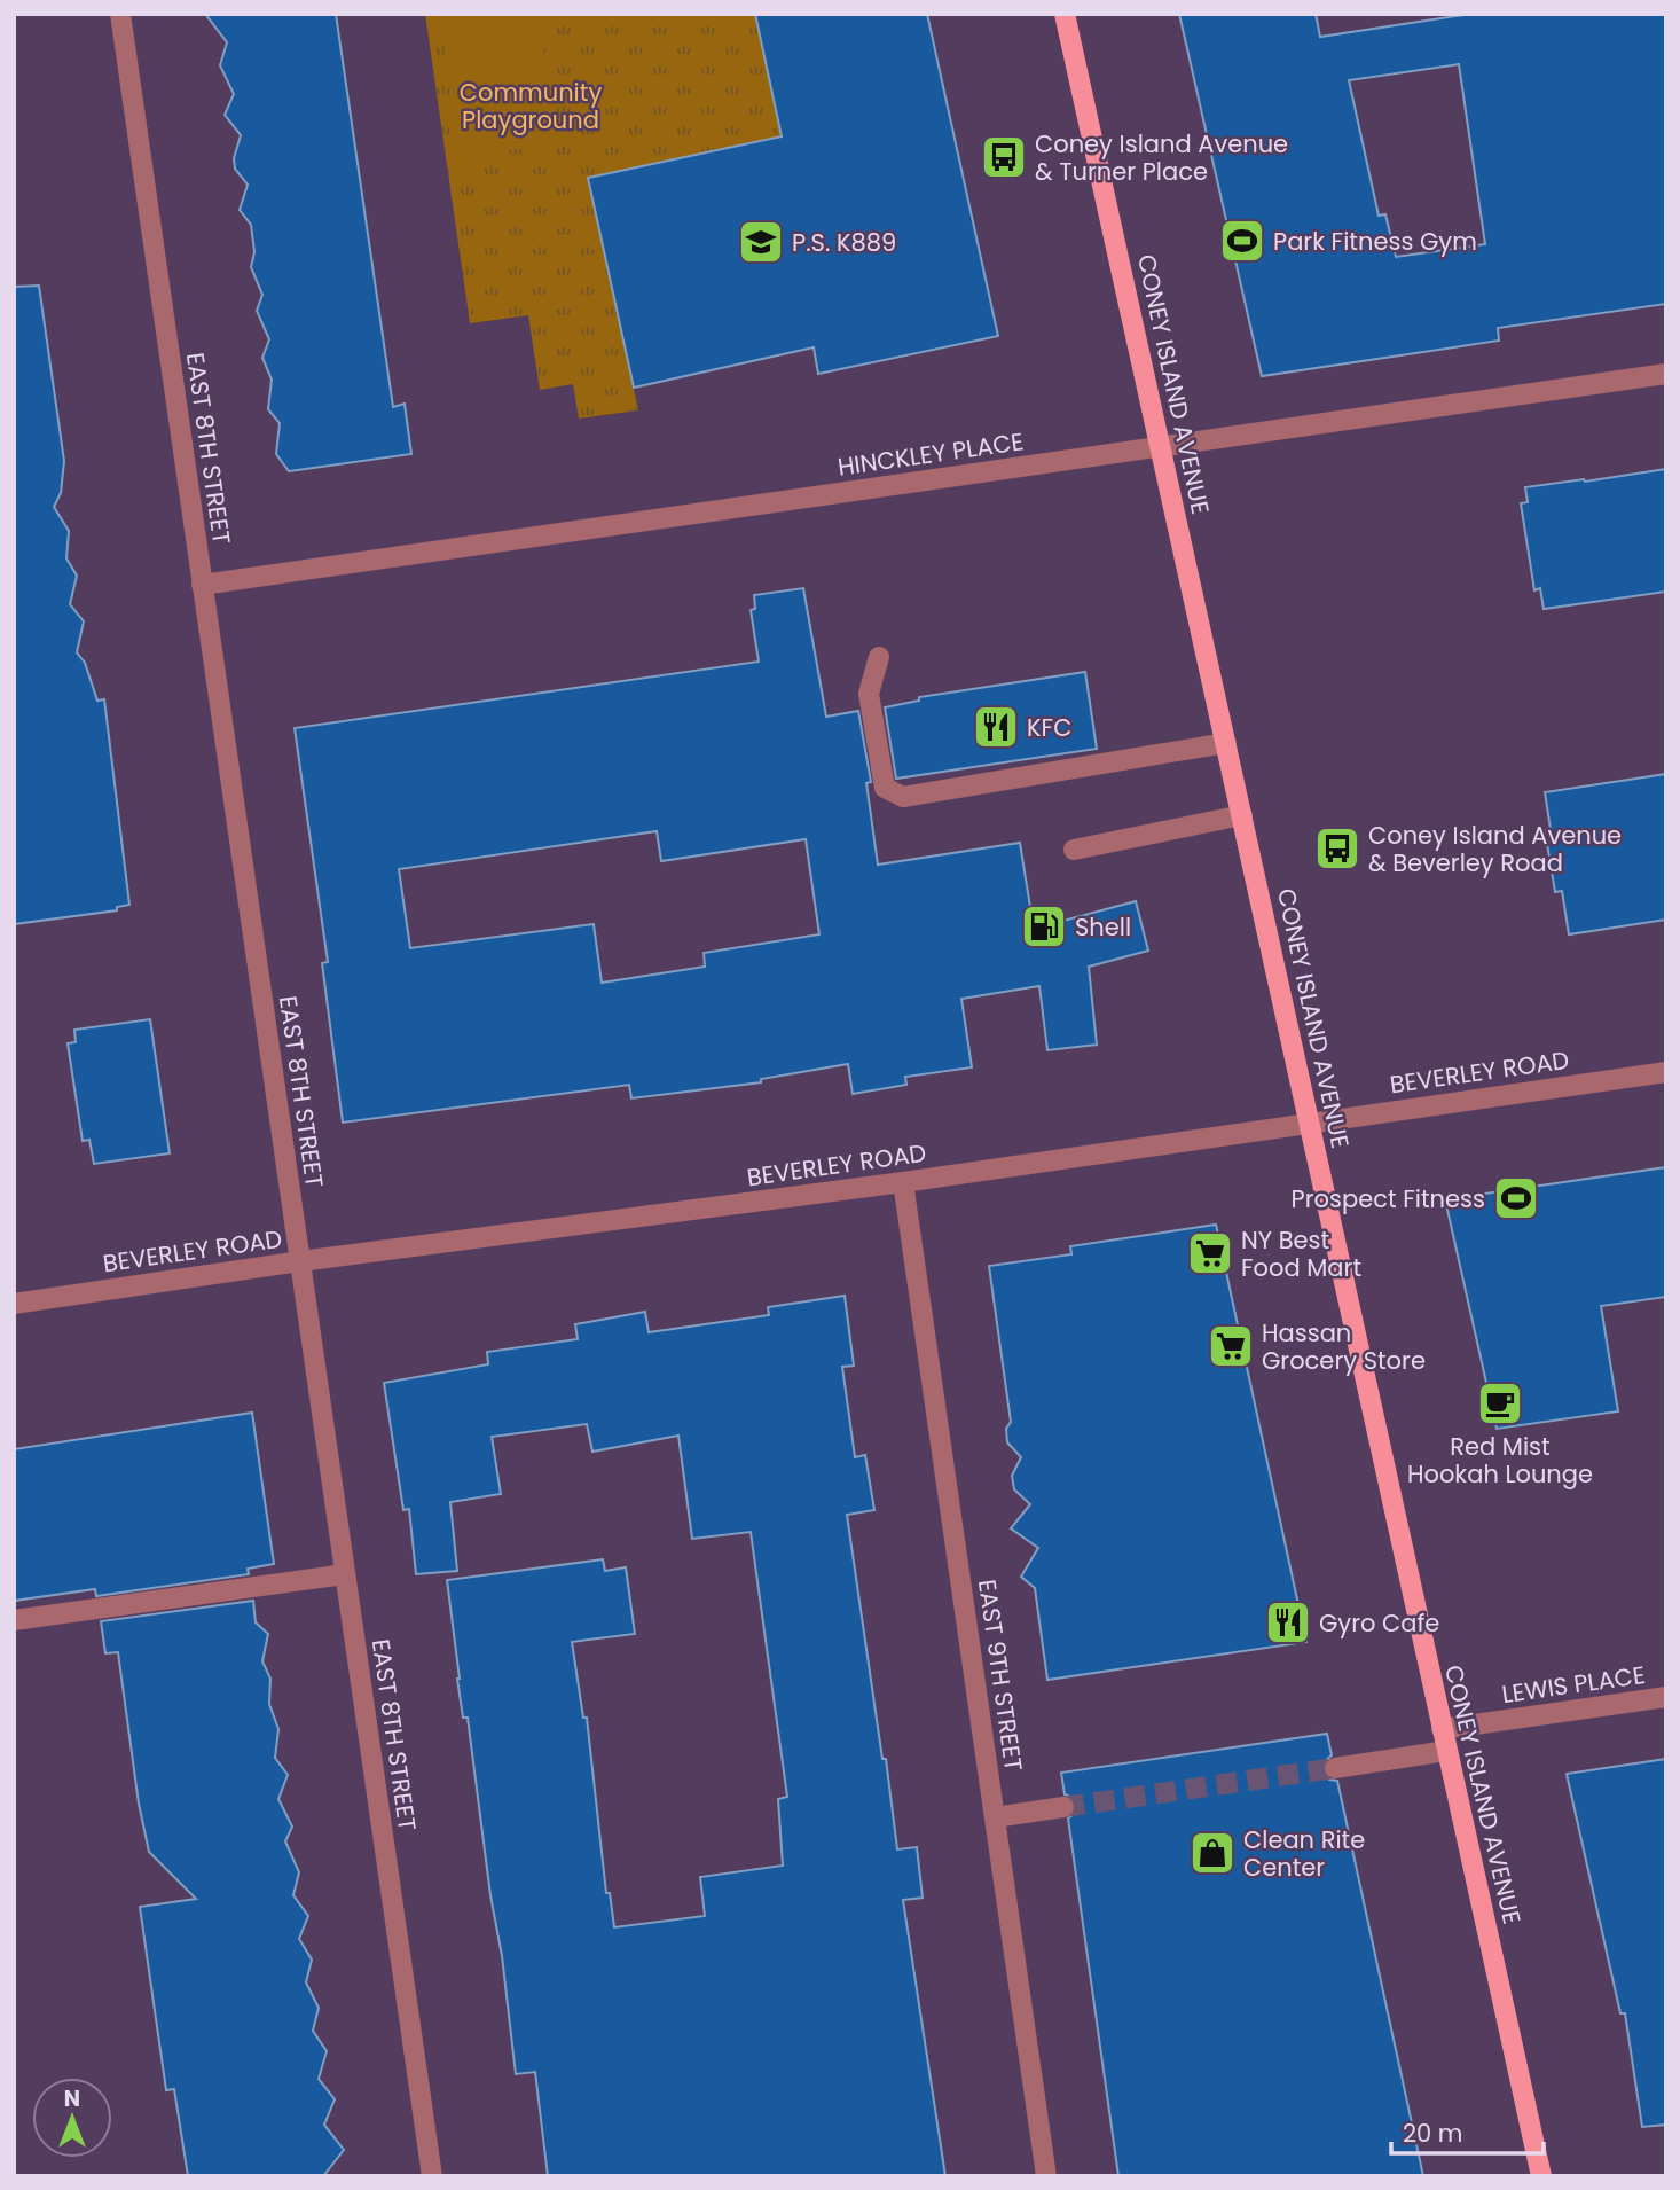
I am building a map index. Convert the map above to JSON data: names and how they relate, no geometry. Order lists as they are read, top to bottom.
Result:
{
  "streets": {
    "main road": ["CONEY ISLAND AVENUE"],
    "street": [
      "EAST 8TH STREET",
      "HINCKLEY PLACE",
      "BEVERLEY ROAD",
      "EAST 9TH STREET",
      "LEWIS PLACE"
    ]
  },
  "crossings": [
    ["CONEY ISLAND AVENUE", "HINCKLEY PLACE"],
    ["CONEY ISLAND AVENUE", "BEVERLEY ROAD"],
    ["CONEY ISLAND AVENUE", "LEWIS PLACE"],
    ["EAST 8TH STREET", "HINCKLEY PLACE"],
    ["EAST 8TH STREET", "BEVERLEY ROAD"],
    ["BEVERLEY ROAD", "EAST 9TH STREET"]
  ],
  "parks": ["Community Playground"],
  "places": {
    "bus stop": ["Coney Island Avenue & Turner Place", "Coney Island Avenue & Beverley Road"],
    "sports": ["Park Fitness Gym", "Prospect Fitness"],
    "school or university": ["P.S. K889"],
    "restaurant": ["KFC", "Gyro Cafe"],
    "fuel station": ["Shell"],
    "supermarket": ["NY Best Food Mart", "Hassan Grocery Store"],
    "cafe": ["Red Mist Hookah Lounge"],
    "shop": ["Clean Rite Center"]
  },
  "scale_bar": "20 m",
  "north": "top"
}
